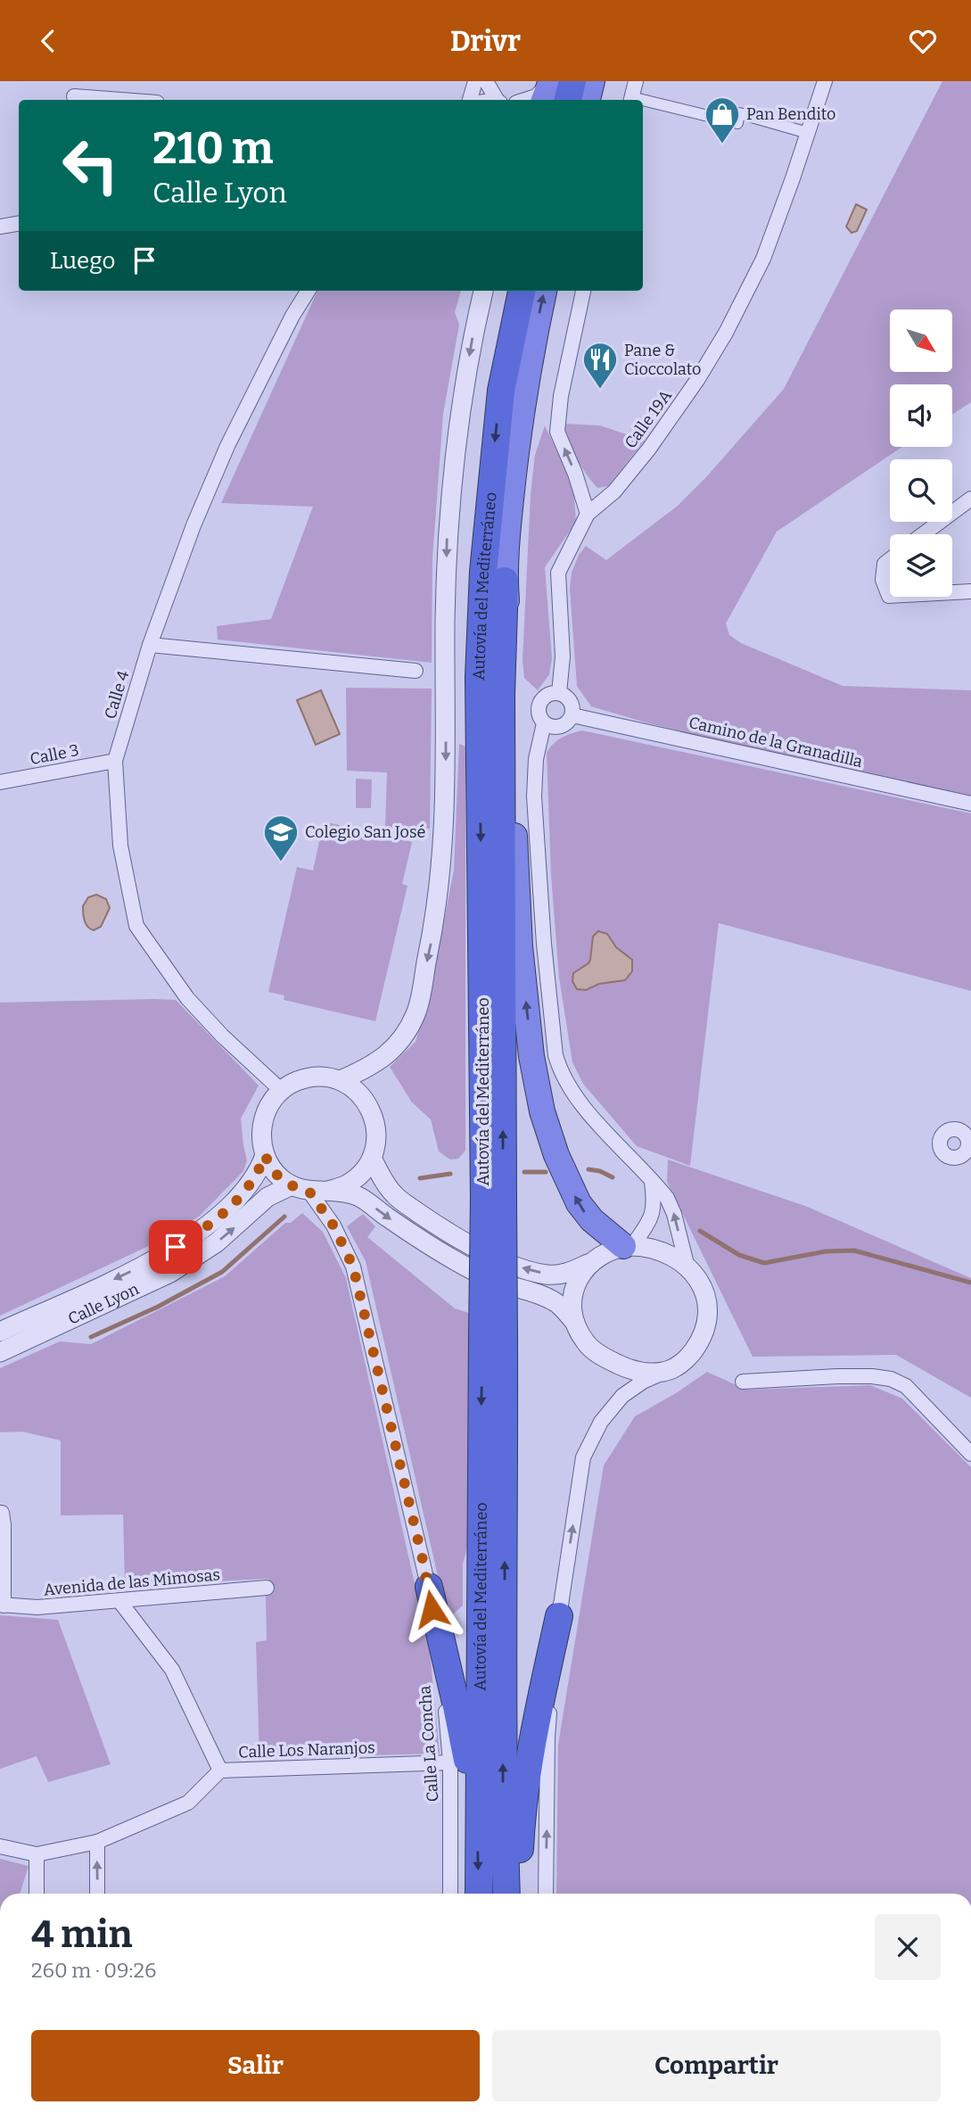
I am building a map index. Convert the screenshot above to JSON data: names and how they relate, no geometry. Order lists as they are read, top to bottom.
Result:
{
  "streets": {
    "highway": ["Autovía del Mediterráneo"],
    "street": [
      "Calle 19A",
      "Calle 4",
      "Camino de la Granadilla",
      "Calle 3",
      "Calle Lyon",
      "Avenida de las Mimosas",
      "Calle La Concha",
      "Calle Los Naranjos"
    ]
  },
  "crossings": [
    ["Calle 4", "Calle 3"],
    ["Calle 4", "Calle Lyon"],
    ["Calle 4", "Calle La Concha"],
    ["Calle Lyon", "Calle La Concha"],
    ["Calle La Concha", "Calle Los Naranjos"]
  ],
  "places": {
    "shop": ["Pan Bendito"],
    "restaurant": ["Pane & Cioccolato"],
    "school or university": ["Colegio San José"]
  },
  "north": "bottom right",
  "page": {
    "header": "Drivr",
    "turn": ["210 m", "Calle Lyon"],
    "then": "Luego",
    "heading": ["4 min", "260 m · 09:26"],
    "buttons": ["Salir", "Compartir"]
  }
}
